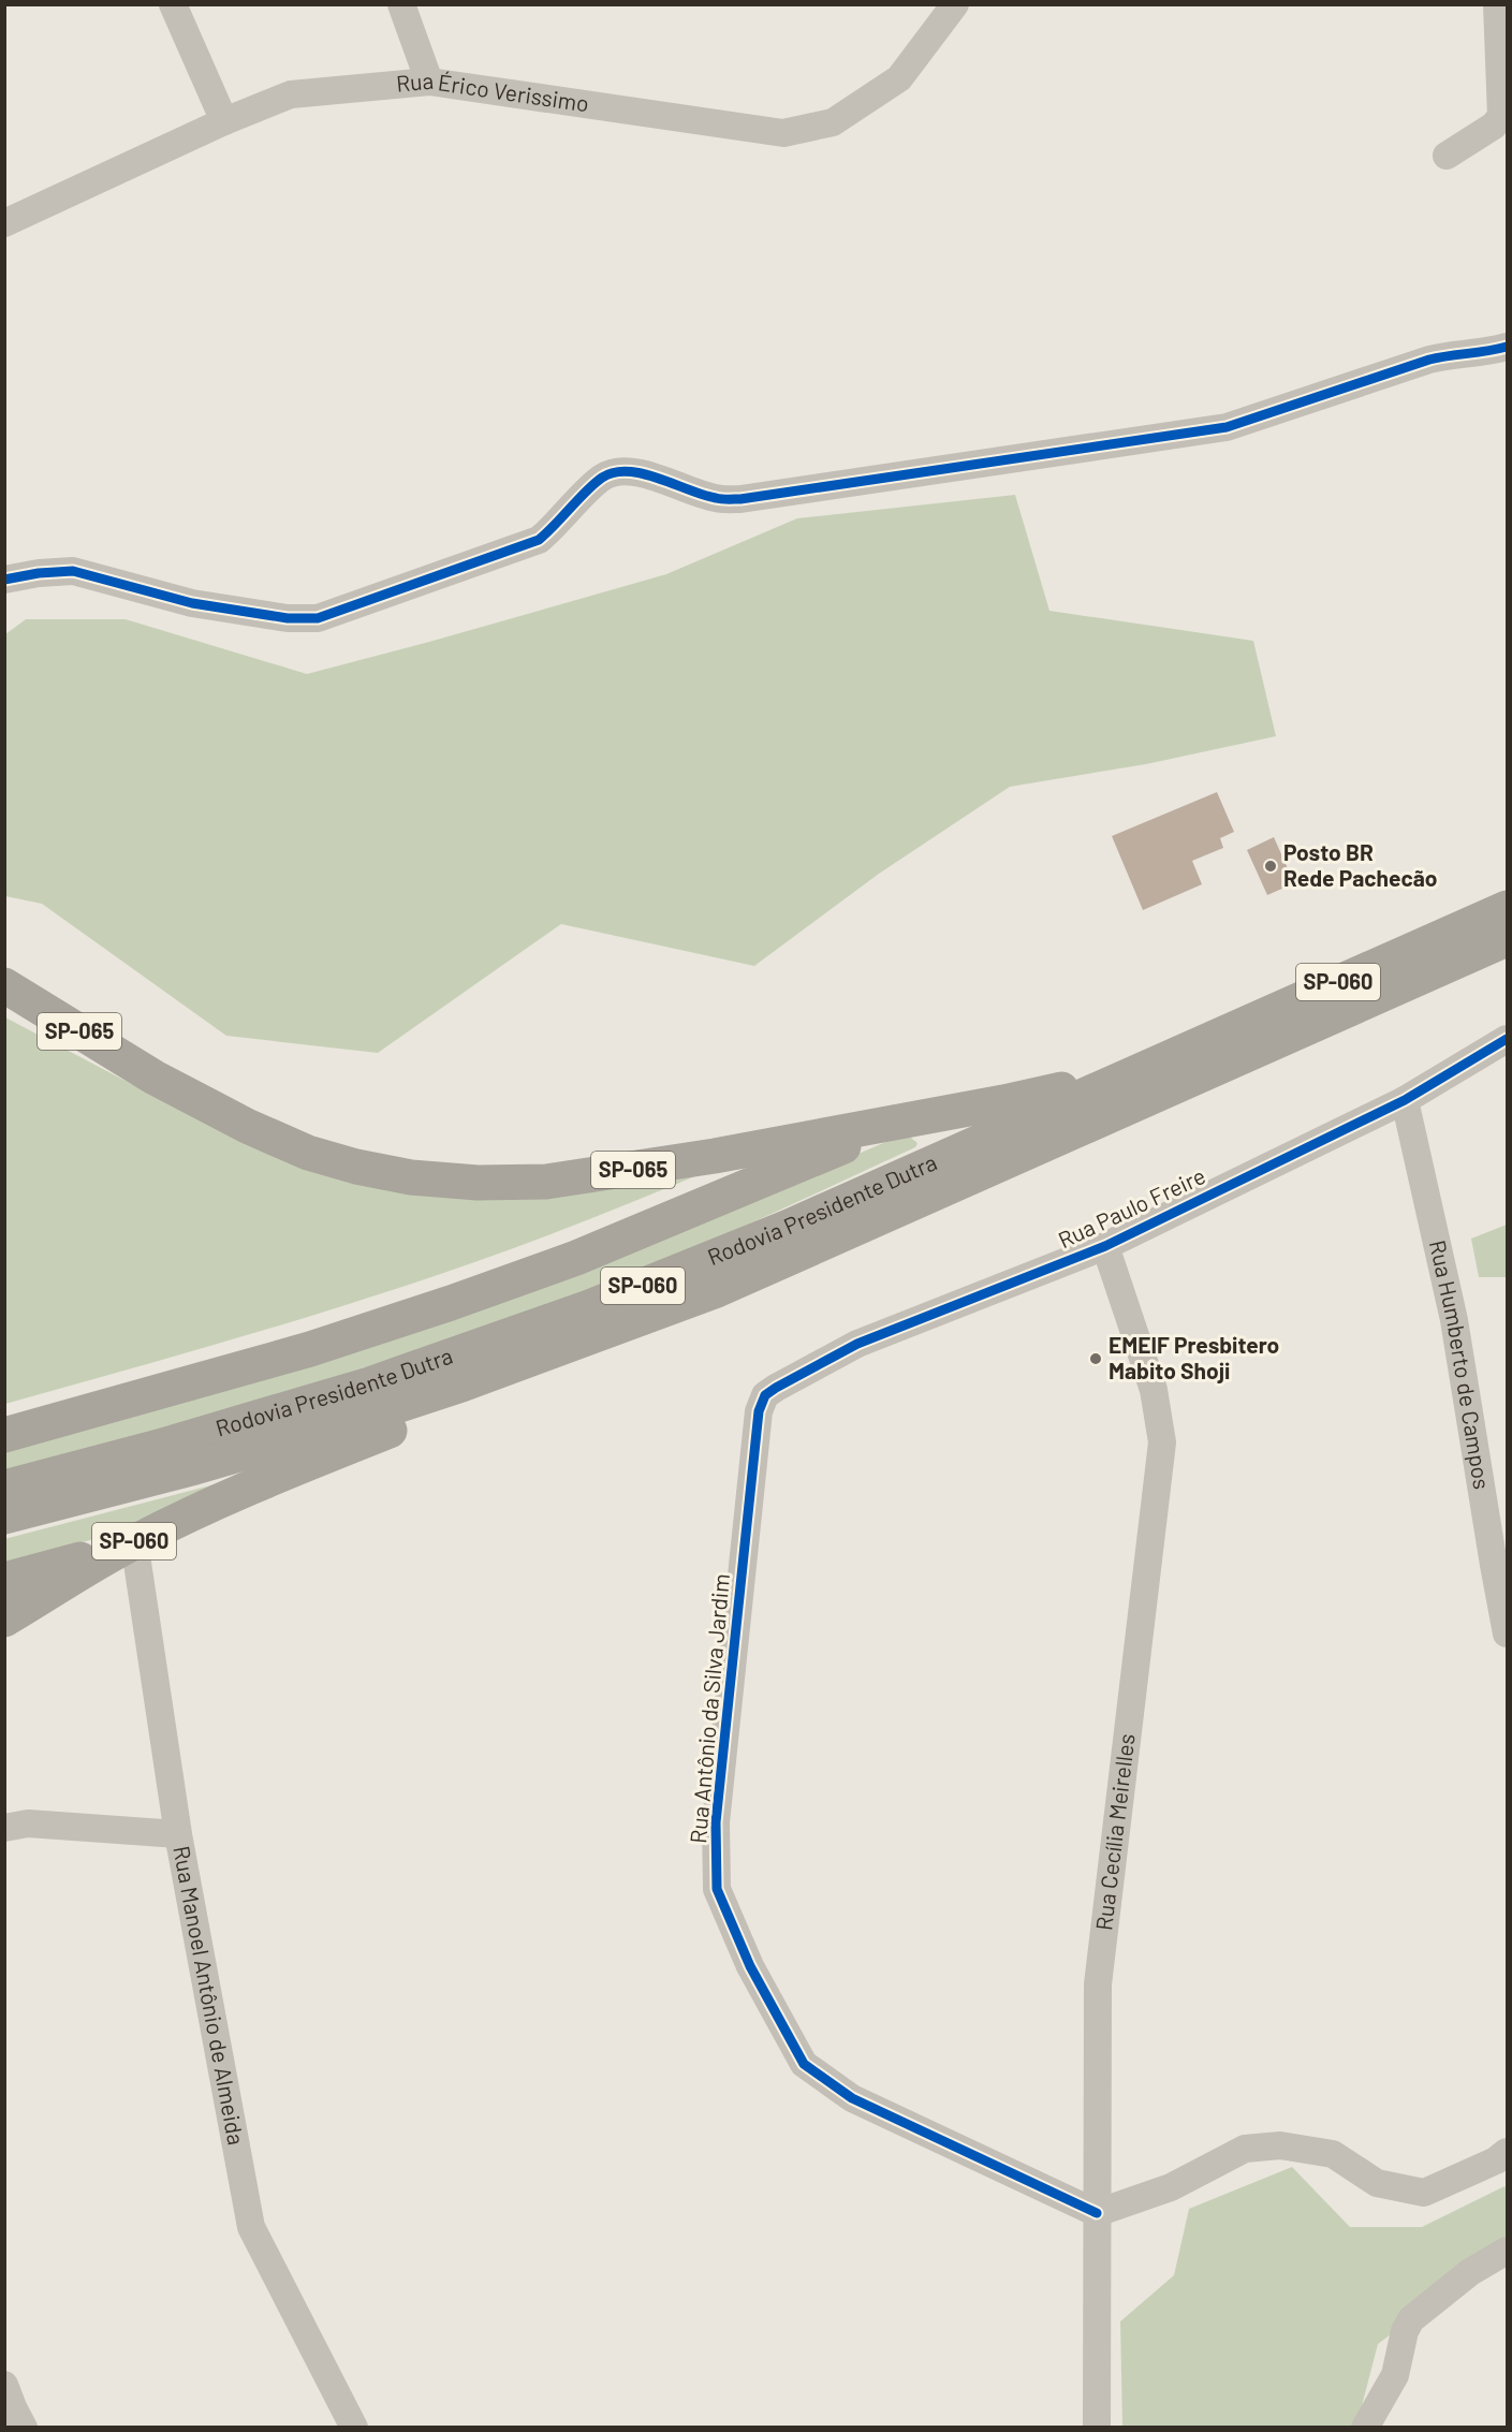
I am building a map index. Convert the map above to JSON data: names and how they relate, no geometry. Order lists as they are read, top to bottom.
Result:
{
  "streets": {
    "highway": ["SP-060", "SP-065", "Rodovia Presidente Dutra"],
    "street": [
      "Rua Érico Verissimo",
      "Rua Paulo Freire",
      "Rua Humberto de Campos",
      "Rua Antônio da Silva Jardim",
      "Rua Cecília Meirelles",
      "Rua Manoel Antônio de Almeida"
    ]
  },
  "crossings": [
    ["SP-060", "Rodovia Presidente Dutra"],
    ["SP-060", "Rua Manoel Antônio de Almeida"],
    ["Rua Paulo Freire", "Rua Humberto de Campos"],
    ["Rua Paulo Freire", "Rua Antônio da Silva Jardim"],
    ["Rua Paulo Freire", "Rua Cecília Meirelles"],
    ["Rua Antônio da Silva Jardim", "Rua Cecília Meirelles"]
  ],
  "places": ["Posto BR Rede Pachecão", "EMEIF Presbitero Mabito Shoji"]
}
